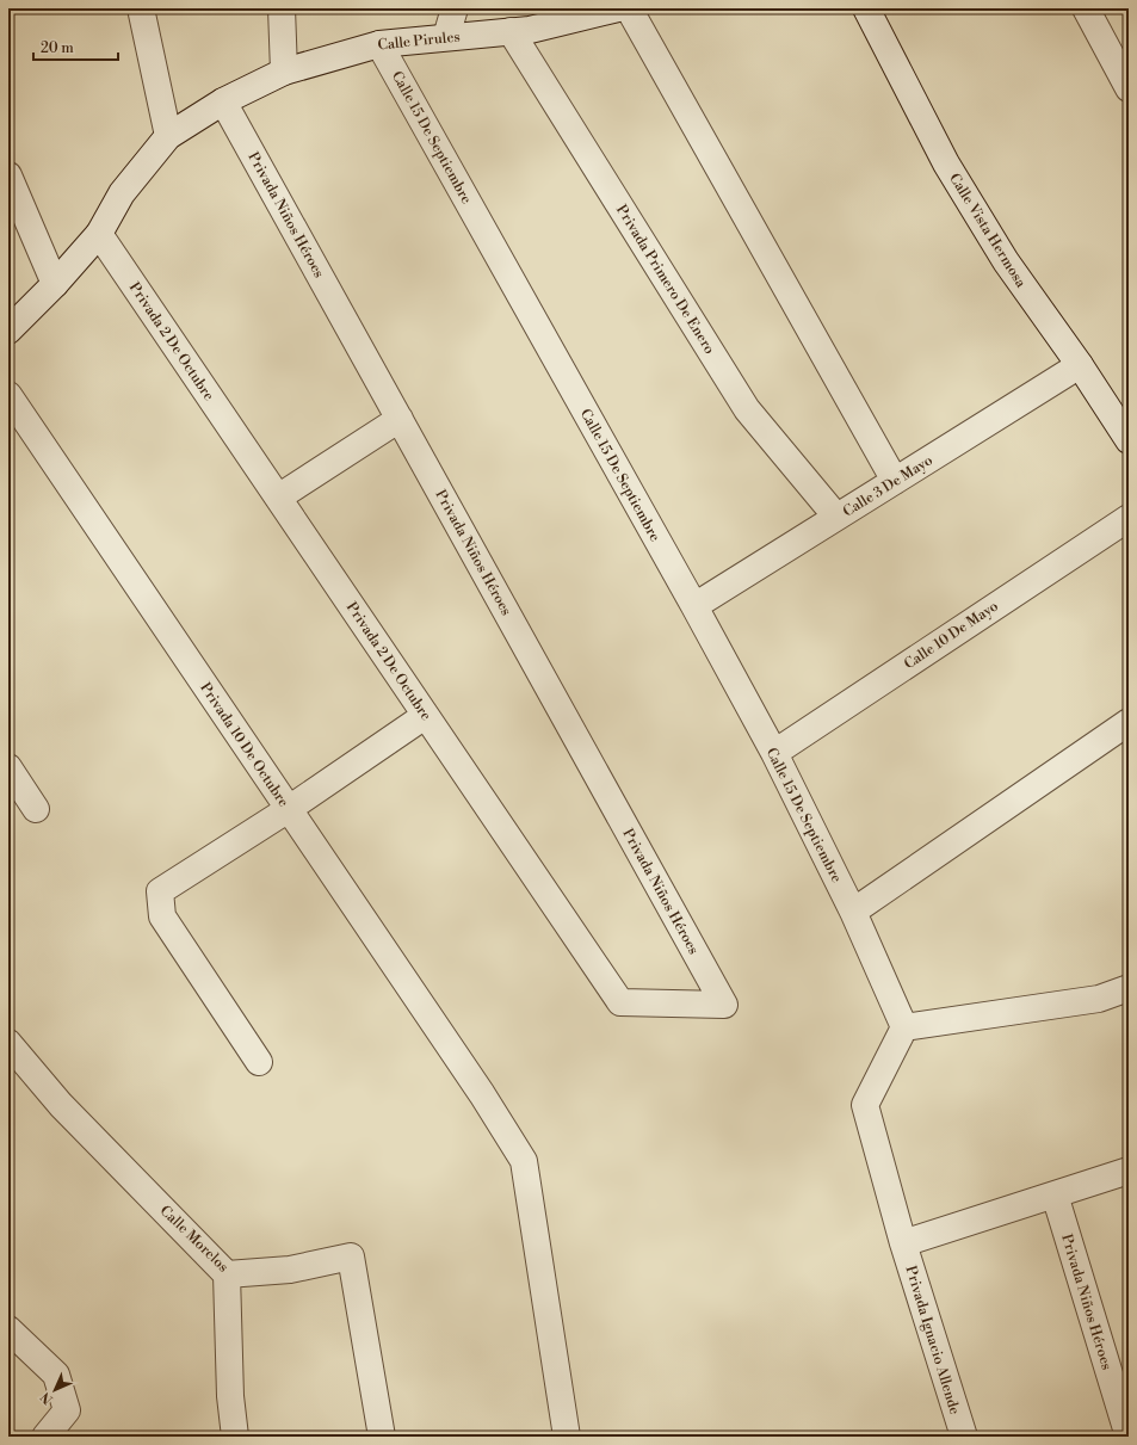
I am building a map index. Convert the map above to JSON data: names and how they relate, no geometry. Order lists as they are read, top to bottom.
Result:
{
  "streets": {
    "street": [
      "Calle Pirules",
      "Calle 15 De Septiembre",
      "Privada Niños Héroes",
      "Calle Vista Hermosa",
      "Privada Primero De Enero",
      "Privada 2 De Octubre",
      "Calle 3 De Mayo",
      "Calle 10 De Mayo",
      "Privada 10 De Octubre",
      "Calle Morelos",
      "Privada Ignacio Allende"
    ]
  },
  "crossings": [
    ["Calle Pirules", "Calle 15 De Septiembre"],
    ["Calle Pirules", "Privada Primero De Enero"],
    ["Calle 15 De Septiembre", "Calle 3 De Mayo"],
    ["Calle 15 De Septiembre", "Calle 10 De Mayo"],
    ["Calle 15 De Septiembre", "Privada Ignacio Allende"],
    ["Privada Niños Héroes", "Privada 2 De Octubre"],
    ["Calle Vista Hermosa", "Calle 3 De Mayo"],
    ["Privada Primero De Enero", "Calle 3 De Mayo"]
  ],
  "scale_bar": "20 m",
  "north": "bottom left"
}
